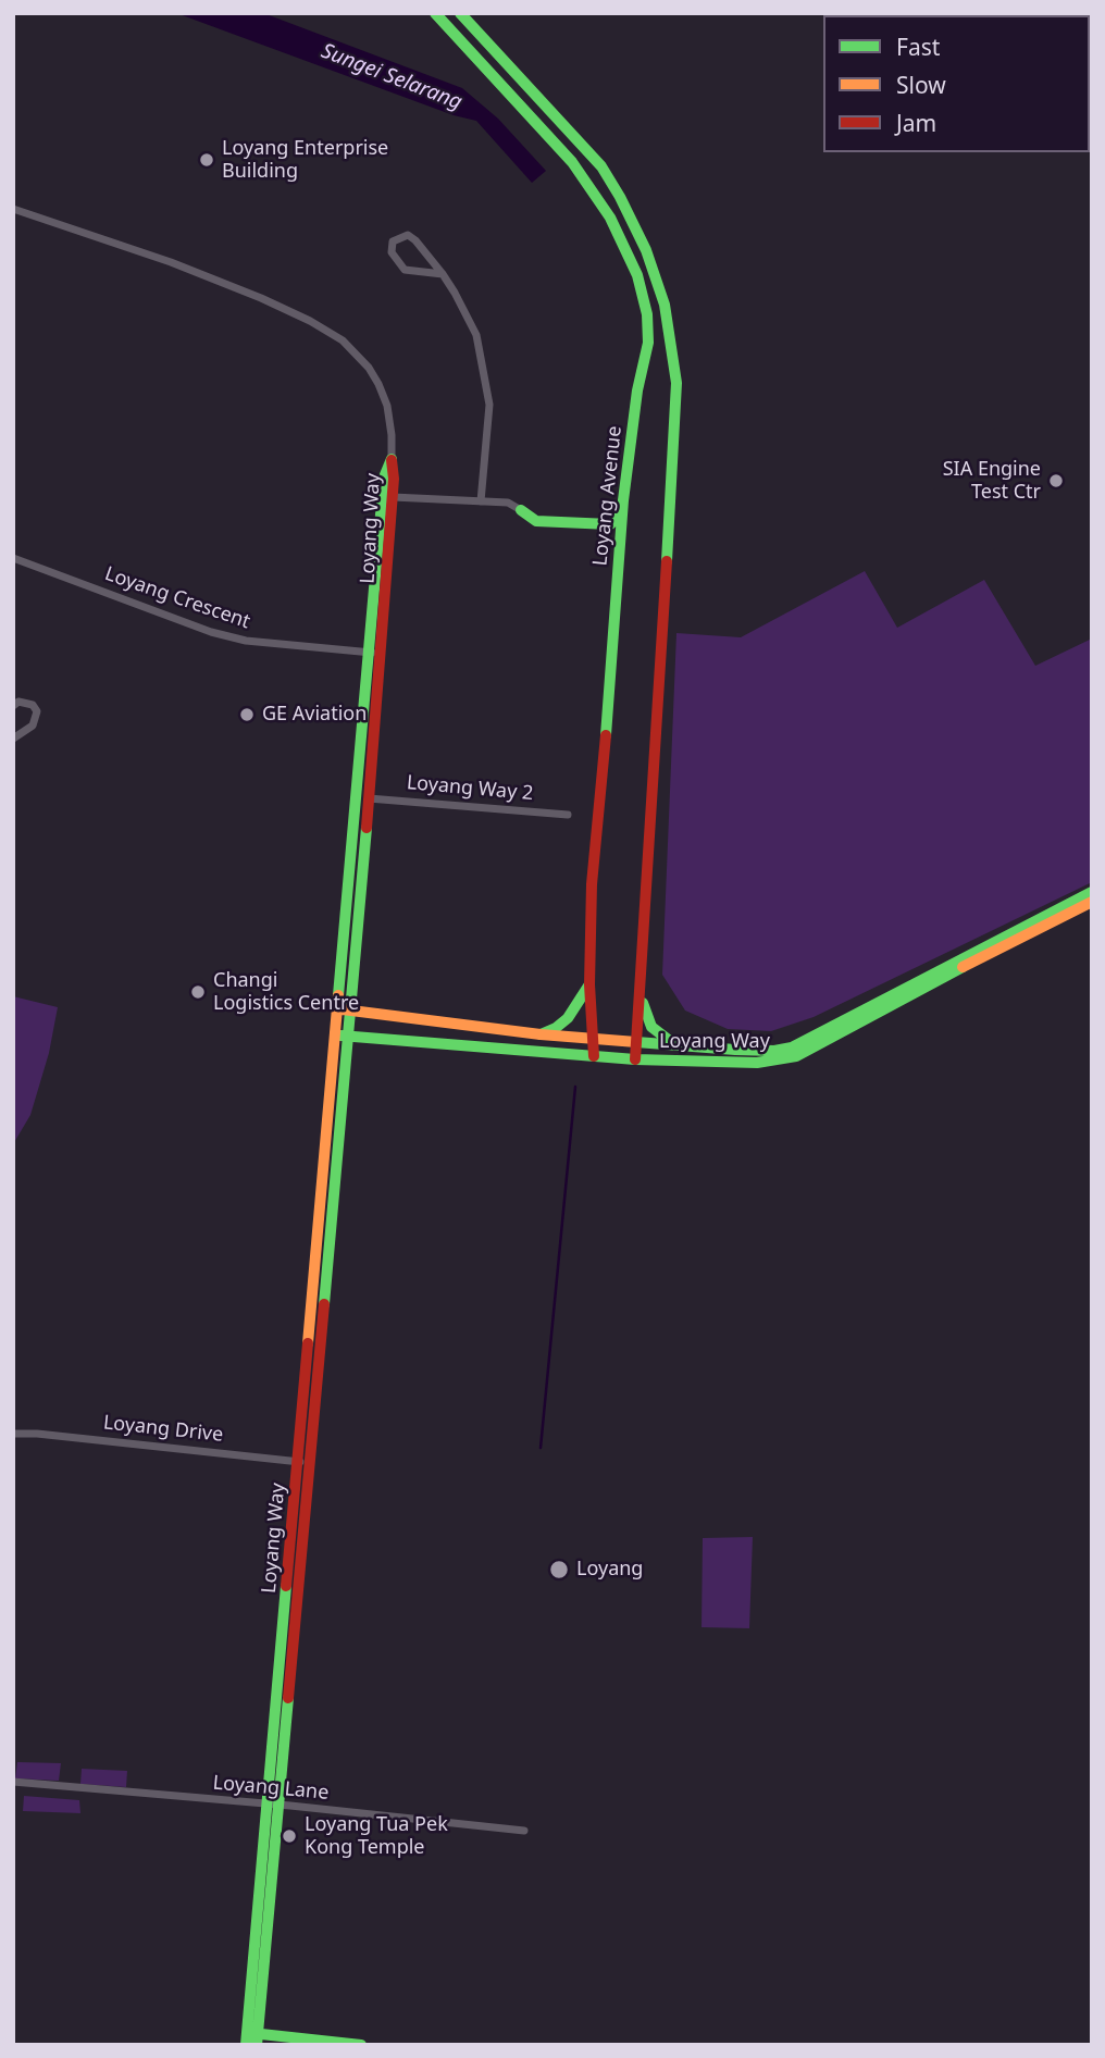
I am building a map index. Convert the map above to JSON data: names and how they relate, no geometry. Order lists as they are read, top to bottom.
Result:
{
  "streets": {
    "main road": ["Loyang Avenue", "Loyang Way"],
    "street": [
      "Loyang Crescent",
      "Loyang Way 2",
      "Loyang Drive",
      "Loyang Lane"
    ]
  },
  "crossings": [
    ["Loyang Avenue", "Loyang Way"],
    ["Loyang Way", "Loyang Crescent"],
    ["Loyang Way", "Loyang Way 2"],
    ["Loyang Way", "Loyang Drive"],
    ["Loyang Way", "Loyang Lane"]
  ],
  "water": ["Sungei Selarang"],
  "places": [
    "Loyang Enterprise Building",
    "SIA Engine Test Ctr",
    "GE Aviation",
    "Changi Logistics Centre",
    "Loyang",
    "Loyang Tua Pek Kong Temple"
  ],
  "legend": ["Fast", "Slow", "Jam"]
}
